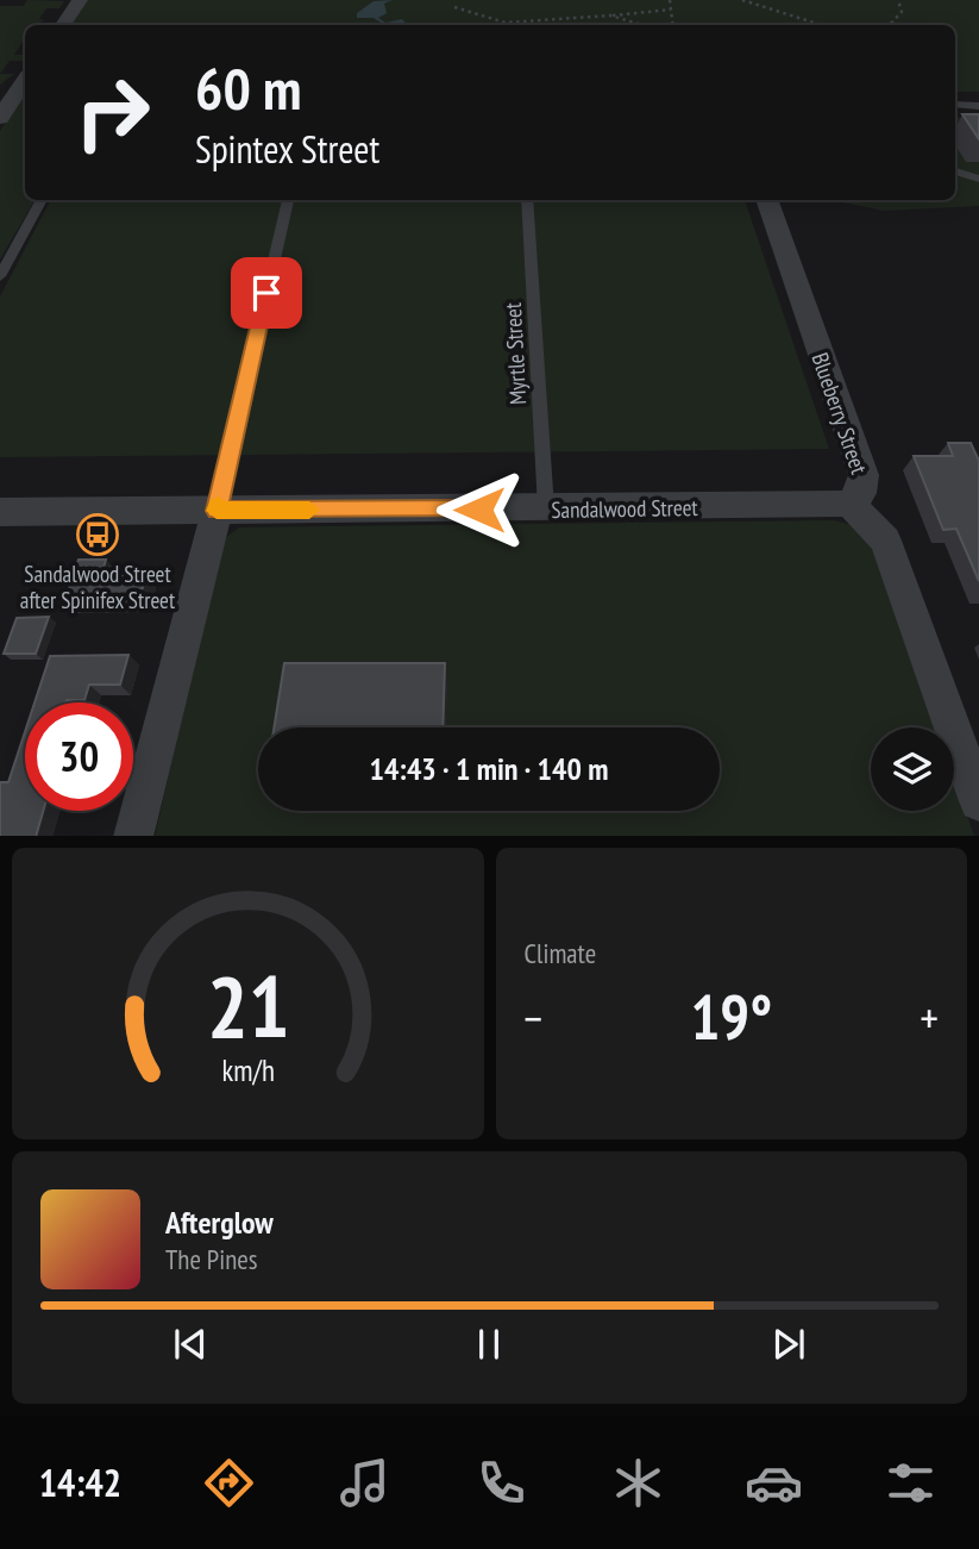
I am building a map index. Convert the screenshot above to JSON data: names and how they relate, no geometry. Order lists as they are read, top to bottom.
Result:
{
  "streets": {
    "street": ["Blueberry Street", "Sandalwood Street"],
    "lane": ["Myrtle Street"]
  },
  "crossings": [
    ["Myrtle Street", "Sandalwood Street"],
    ["Blueberry Street", "Sandalwood Street"]
  ],
  "places": {
    "bus stop": ["Sandalwood Street after Spinifex Street"]
  },
  "page": {
    "turn": ["60 m", "Spintex Street"],
    "limit": "30",
    "trip": "14:43 · 1 min · 140 m",
    "tile": "Climate",
    "heat": ["−", "19°", "+"],
    "song": ["Afterglow", "The Pines"],
    "tabs": "14:42",
    "gauge": ["21", "km/h"]
  }
}
